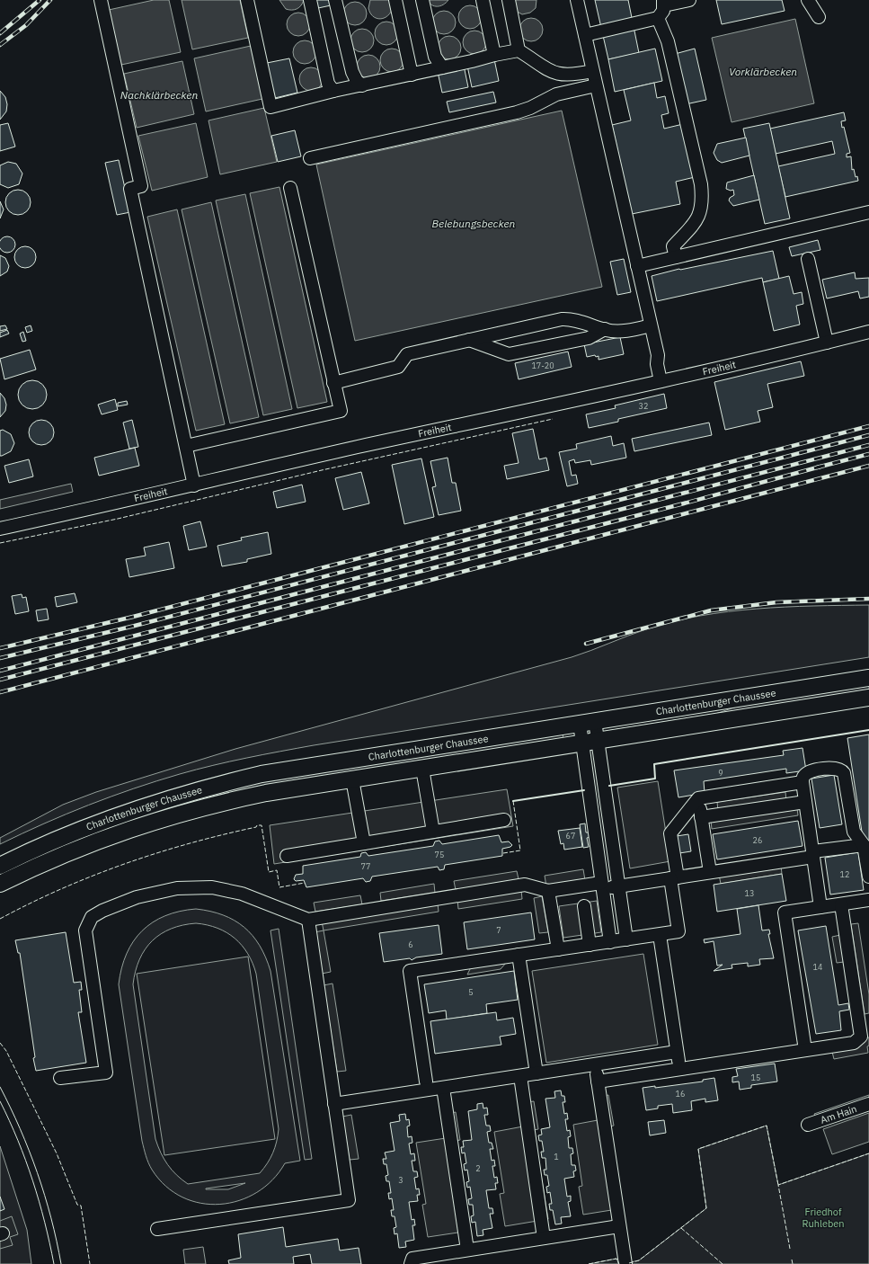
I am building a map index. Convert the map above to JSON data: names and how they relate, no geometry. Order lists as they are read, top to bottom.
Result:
{
  "streets": {
    "main road": ["Charlottenburger Chaussee"],
    "street": ["Freiheit", "Am Hain"]
  },
  "water": ["Vorklärbecken", "Nachklärbecken", "Belebungsbecken"],
  "parks": ["Friedhof Ruhleben"],
  "house_numbers": [
    "17-20",
    "32",
    "9",
    "67",
    "26",
    "75",
    "77",
    "12",
    "13",
    "7",
    "6",
    "14",
    "5",
    "15",
    "16",
    "1",
    "2",
    "3"
  ]
}
